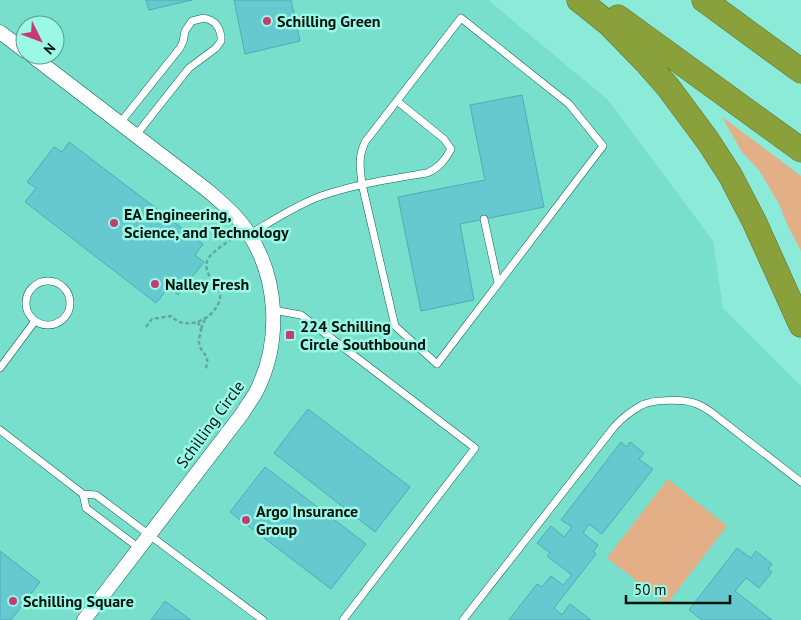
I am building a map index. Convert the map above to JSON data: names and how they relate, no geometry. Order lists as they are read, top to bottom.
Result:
{
  "streets": {
    "street": ["Schilling Circle"]
  },
  "places": {
    "other": [
      "Schilling Green",
      "EA Engineering, Science, and Technology",
      "Nalley Fresh",
      "Argo Insurance Group",
      "Schilling Square"
    ],
    "transit": ["224 Schilling Circle Southbound"]
  },
  "scale_bar": "50 m",
  "north": "bottom right"
}
